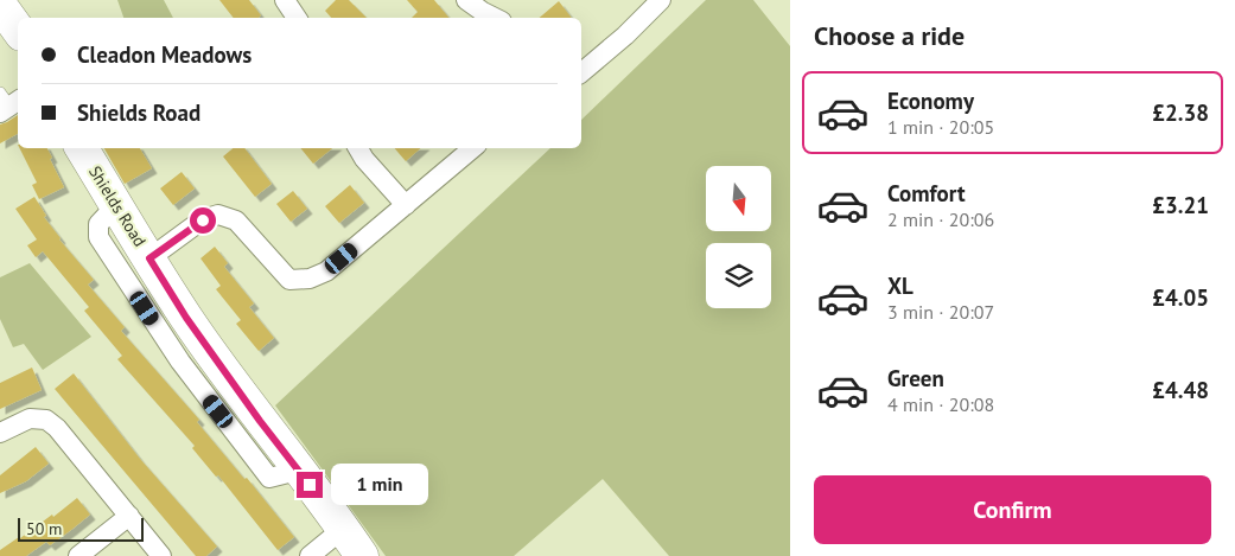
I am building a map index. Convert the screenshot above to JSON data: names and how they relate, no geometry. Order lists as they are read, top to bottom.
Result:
{
  "streets": {
    "highway": ["Shields Road"]
  },
  "scale_bar": "50 m",
  "north": "bottom",
  "page": {
    "heading": "Choose a ride",
    "banner": ["Cleadon Meadows", "Shields Road"],
    "list": [
      {
        "name": "Economy",
        "note": "1 min · 20:05",
        "value": "£2.38"
      },
      {
        "name": "Comfort",
        "note": "2 min · 20:06",
        "value": "£3.21"
      },
      {
        "name": "XL",
        "note": "3 min · 20:07",
        "value": "£4.05"
      },
      {
        "name": "Green",
        "note": "4 min · 20:08",
        "value": "£4.48"
      }
    ],
    "bubble": "1 min",
    "buttons": "Confirm",
    "scale": "50 m"
  }
}
